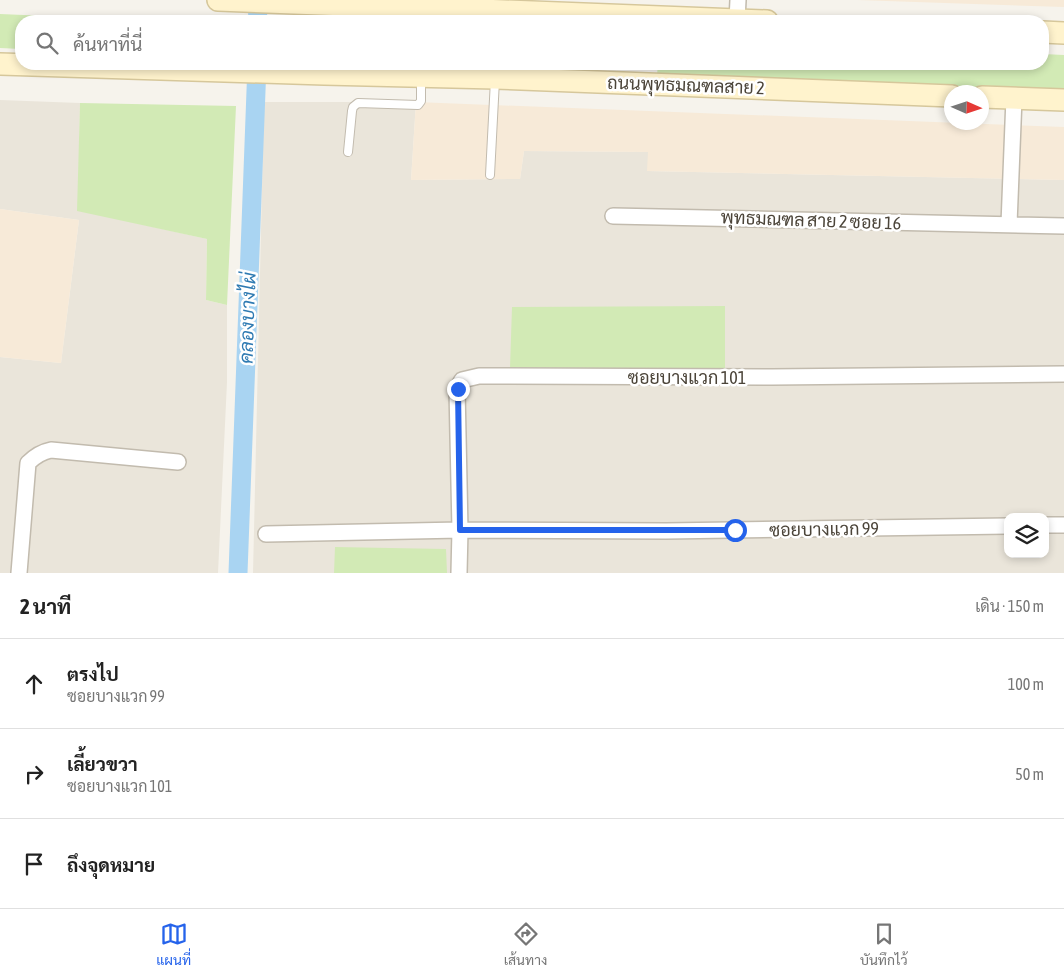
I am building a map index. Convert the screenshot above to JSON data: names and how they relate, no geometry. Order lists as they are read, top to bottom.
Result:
{
  "streets": {
    "main road": ["ถนนพุทธมณฑลสาย 2"],
    "street": ["พุทธมณฑล สาย 2 ซอย 16", "ซอยบางแวก 101", "ซอยบางแวก 99"]
  },
  "crossings": [
    ["ซอยบางแวก 101", "ซอยบางแวก 99"]
  ],
  "water": ["คลองบางไผ่"],
  "north": "right",
  "page": {
    "search": "ค้นหาที่นี่",
    "heading": ["2 นาที", "เดิน · 150 m"],
    "list": [
      ["ตรงไป", "ซอยบางแวก 99", "100 m"],
      ["เลี้ยวขวา", "ซอยบางแวก 101", "50 m"],
      "ถึงจุดหมาย"
    ],
    "nav": ["แผนที่", "เส้นทาง", "บันทึกไว้"]
  }
}
